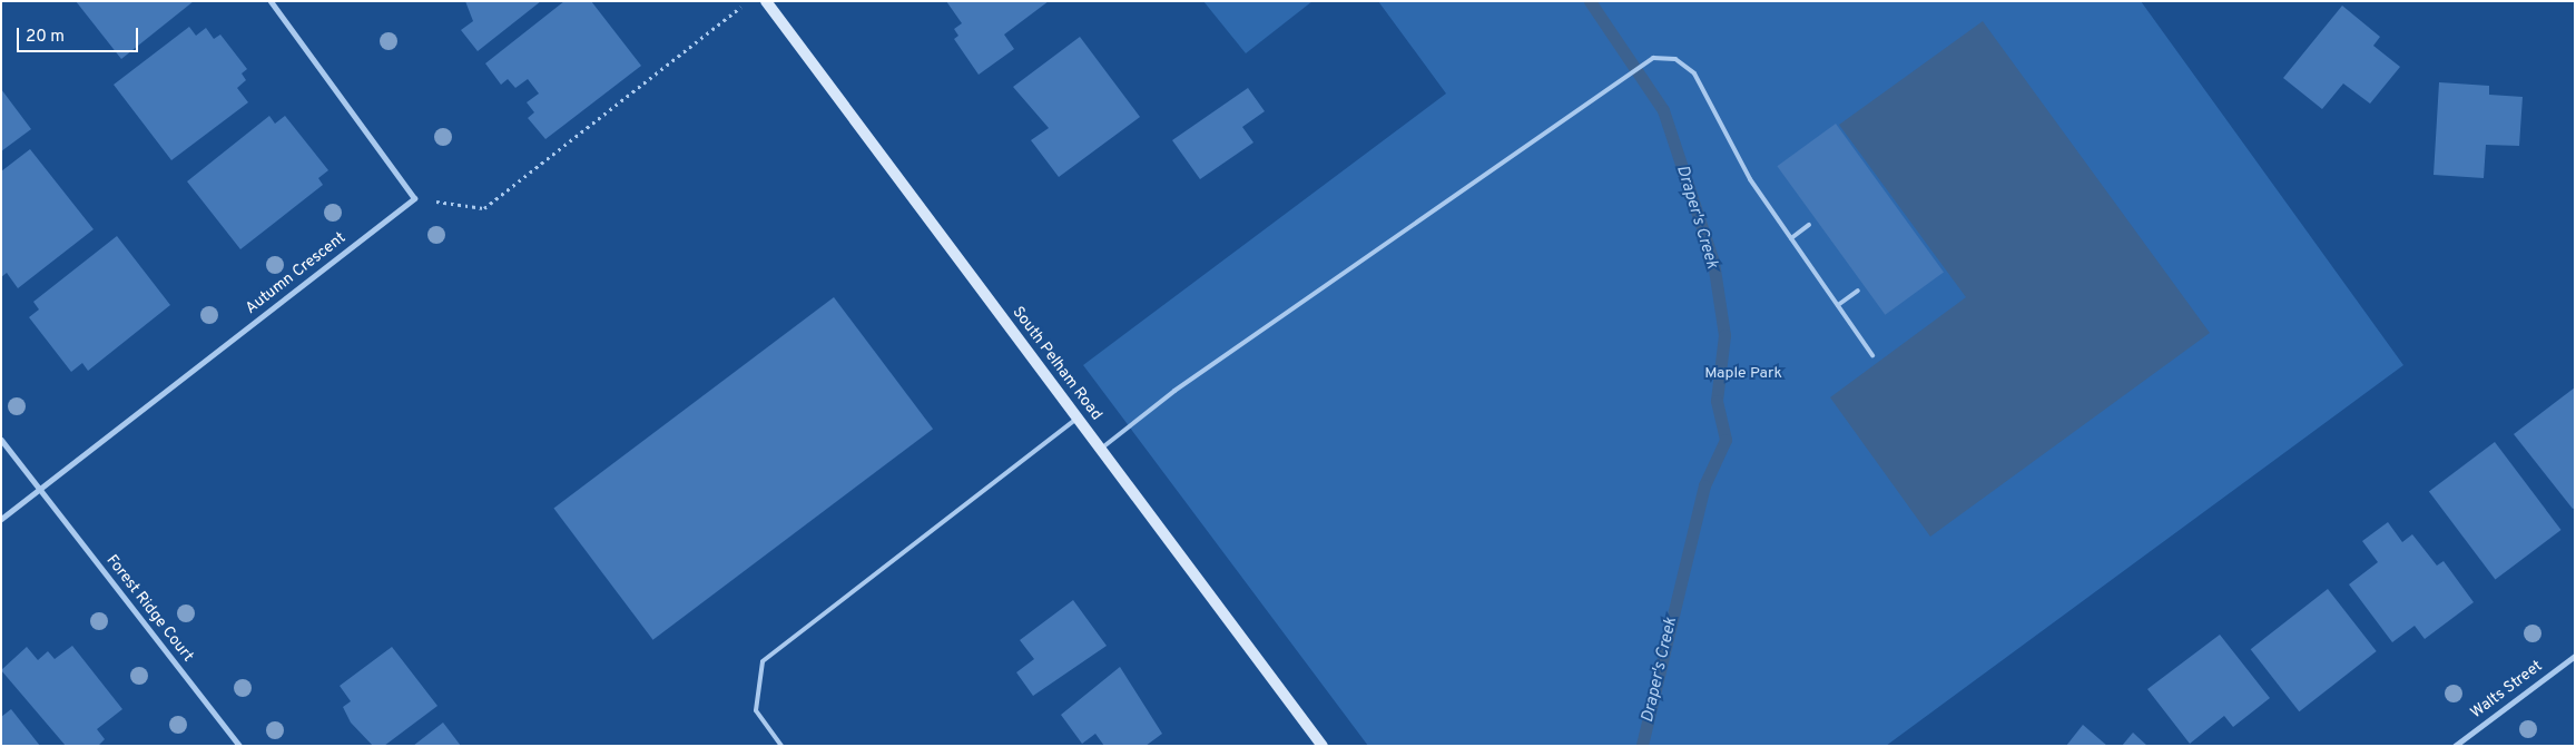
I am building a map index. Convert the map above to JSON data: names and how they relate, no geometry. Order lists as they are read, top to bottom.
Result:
{
  "streets": {
    "main road": ["South Pelham Road"],
    "street": ["Autumn Crescent", "Forest Ridge Court", "Walts Street"]
  },
  "crossings": [
    ["Autumn Crescent", "Forest Ridge Court"]
  ],
  "water": ["Draper's Creek"],
  "parks": ["Maple Park"],
  "scale_bar": "20 m"
}
